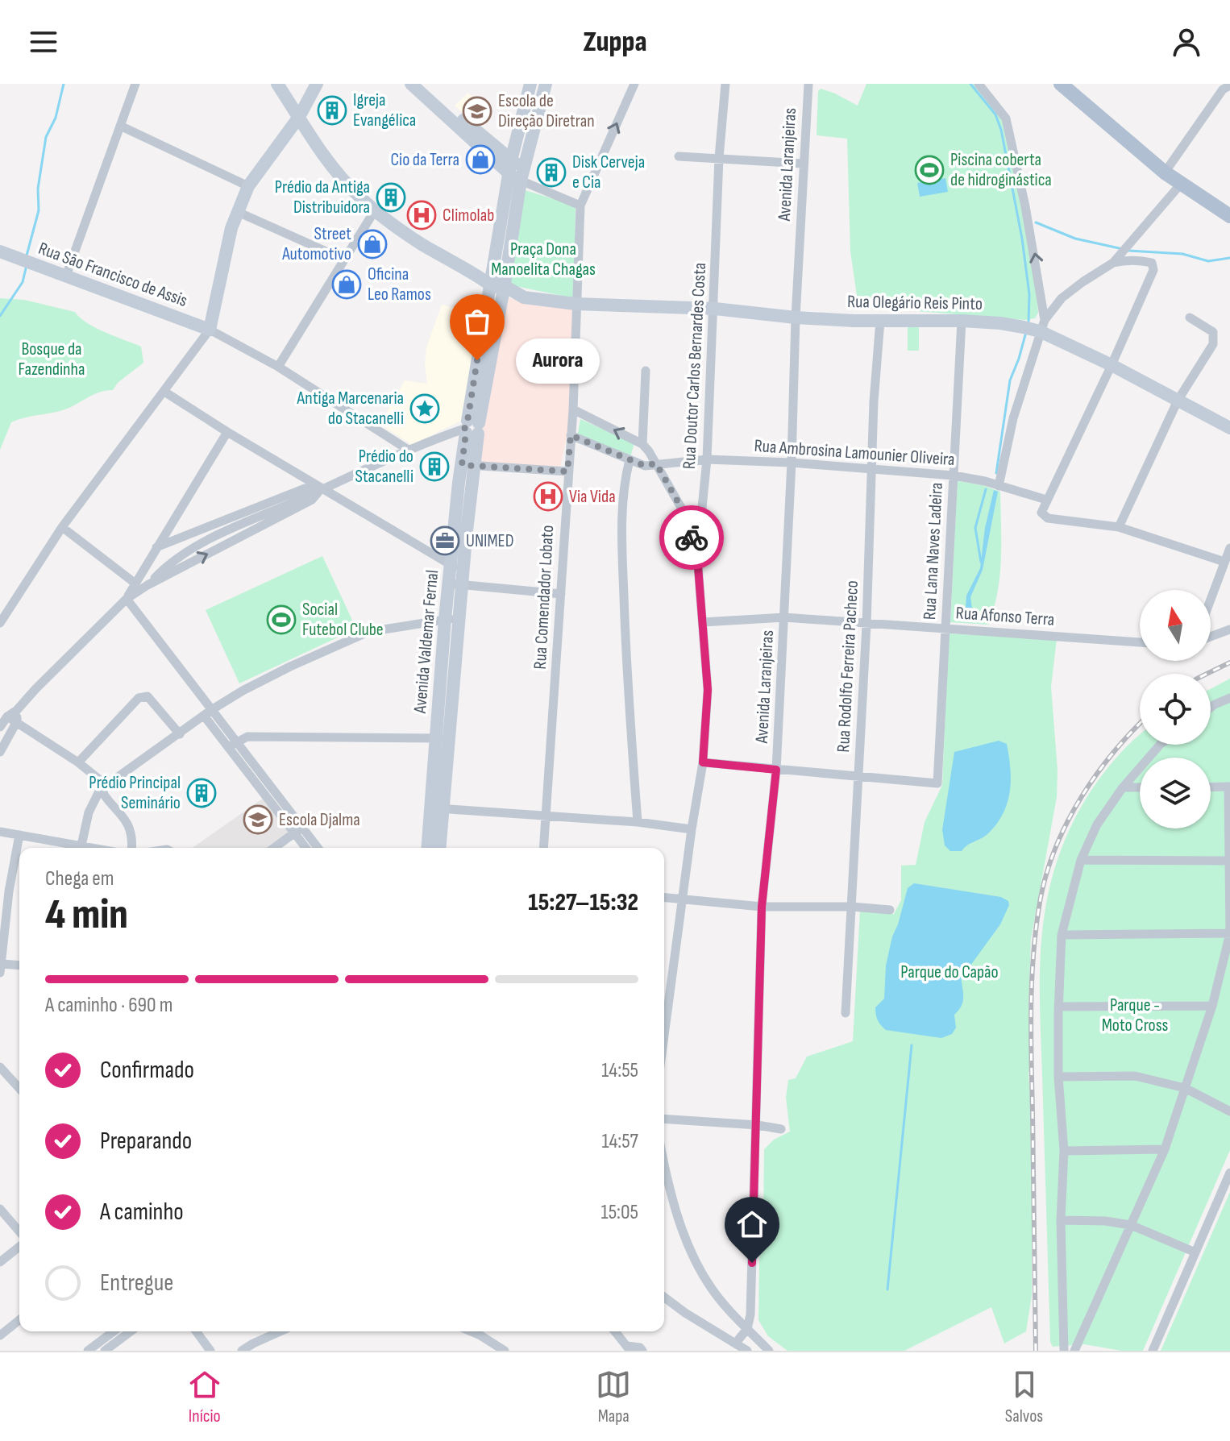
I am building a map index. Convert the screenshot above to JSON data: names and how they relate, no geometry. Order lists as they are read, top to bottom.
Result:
{
  "streets": {
    "street": [
      "Avenida Laranjeiras",
      "Rua São Francisco de Assis",
      "Rua Olegário Reis Pinto",
      "Rua Doutor Carlos Bernardes Costa",
      "Rua Ambrosina Lamounier Oliveira",
      "Rua Lana Naves Ladeira",
      "Rua Comendador Lobato",
      "Rua Afonso Terra",
      "Avenida Valdemar Fernal",
      "Rua Rodolfo Ferreira Pacheco"
    ]
  },
  "crossings": [
    ["Avenida Laranjeiras", "Rua Olegário Reis Pinto"],
    ["Avenida Laranjeiras", "Rua Ambrosina Lamounier Oliveira"],
    ["Avenida Laranjeiras", "Rua Afonso Terra"],
    ["Rua Olegário Reis Pinto", "Rua Doutor Carlos Bernardes Costa"],
    ["Rua Olegário Reis Pinto", "Rua Lana Naves Ladeira"],
    ["Rua Olegário Reis Pinto", "Rua Comendador Lobato"],
    ["Rua Olegário Reis Pinto", "Rua Rodolfo Ferreira Pacheco"],
    ["Rua Doutor Carlos Bernardes Costa", "Rua Ambrosina Lamounier Oliveira"],
    ["Rua Doutor Carlos Bernardes Costa", "Rua Afonso Terra"],
    ["Rua Ambrosina Lamounier Oliveira", "Rua Lana Naves Ladeira"],
    ["Rua Ambrosina Lamounier Oliveira", "Rua Comendador Lobato"],
    ["Rua Ambrosina Lamounier Oliveira", "Rua Rodolfo Ferreira Pacheco"],
    ["Rua Lana Naves Ladeira", "Rua Afonso Terra"],
    ["Rua Lana Naves Ladeira", "Rua Rodolfo Ferreira Pacheco"],
    ["Rua Afonso Terra", "Rua Rodolfo Ferreira Pacheco"]
  ],
  "parks": [
    "Praça Dona Manoelita Chagas",
    "Bosque da Fazendinha",
    "Parque do Capão",
    "Parque - Moto Cross"
  ],
  "places": {
    "building": [
      "Igreja Evangélica",
      "Disk Cerveja e Cia",
      "Prédio da Antiga Distribuidora",
      "Prédio do Stacanelli",
      "Prédio Principal Seminário"
    ],
    "school or university": ["Escola de Direção Diretran", "Escola Djalma"],
    "shop": ["Cio da Terra", "Street Automotivo", "Oficina Leo Ramos"],
    "sports": ["Piscina coberta de hidroginástica", "Social Futebol Clube"],
    "hospital": ["Climolab", "Via Vida"],
    "other": ["Aurora"],
    "place": ["Antiga Marcenaria do Stacanelli"],
    "office": ["UNIMED"]
  },
  "north": "top",
  "page": {
    "header": "Zuppa",
    "bubble": "Aurora",
    "heading": ["4 min", "Chega em", "15:27–15:32"],
    "bar": "A caminho · 690 m",
    "list": [
      ["Confirmado", "14:55"],
      ["Preparando", "14:57"],
      ["A caminho", "15:05"],
      "Entregue"
    ],
    "tabs": ["Início", "Mapa", "Salvos"]
  }
}
